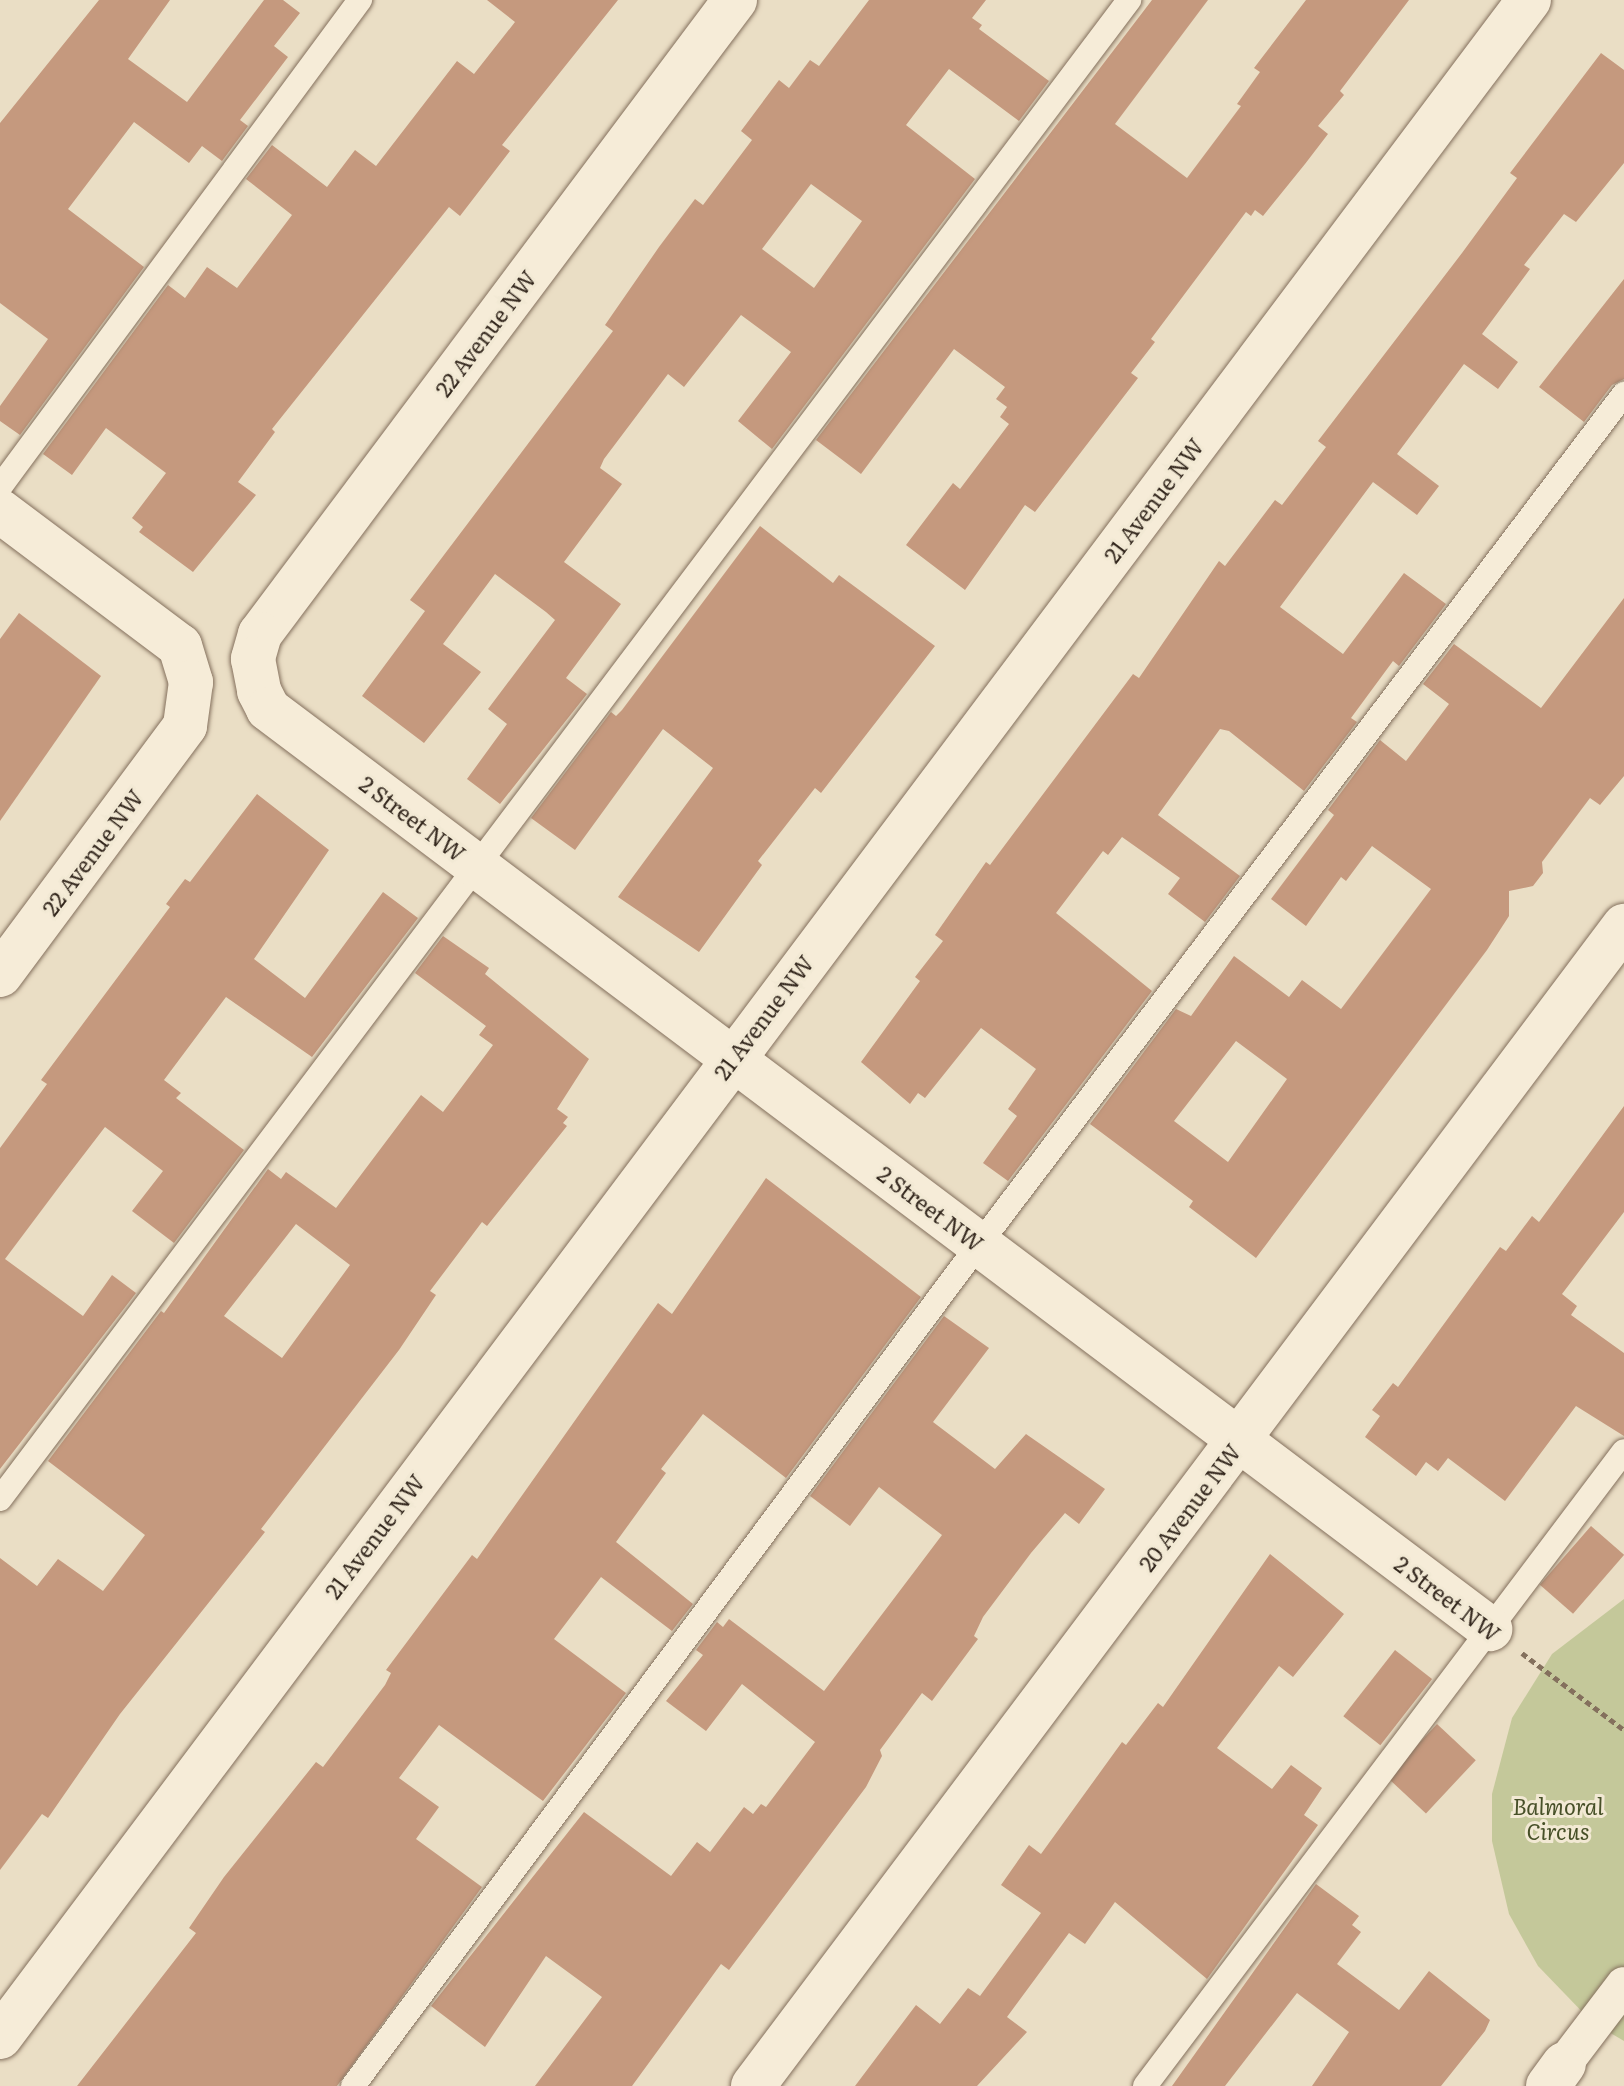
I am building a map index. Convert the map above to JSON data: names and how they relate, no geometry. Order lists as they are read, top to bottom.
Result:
{
  "streets": {
    "street": [
      "22 Avenue NW",
      "21 Avenue NW",
      "2 Street NW",
      "20 Avenue NW"
    ]
  },
  "crossings": [
    ["22 Avenue NW", "2 Street NW"],
    ["21 Avenue NW", "2 Street NW"],
    ["2 Street NW", "20 Avenue NW"]
  ],
  "parks": ["Balmoral Circus"]
}
